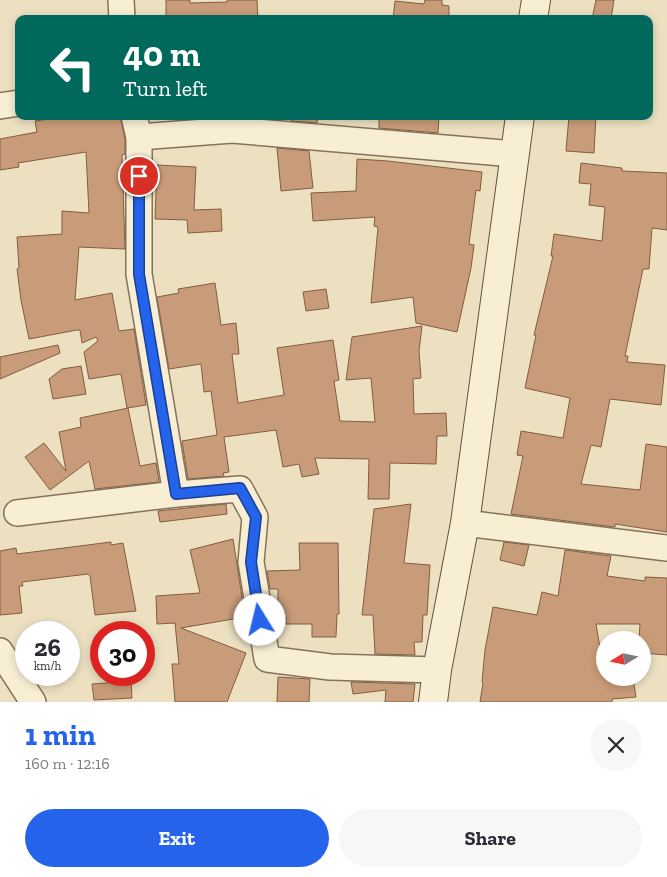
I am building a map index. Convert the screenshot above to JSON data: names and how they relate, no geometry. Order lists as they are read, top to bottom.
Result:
{
  "north": "left",
  "page": {
    "turn": ["40 m", "Turn left"],
    "speed": "26 km/h",
    "limit": "30",
    "heading": ["1 min", "160 m · 12:16"],
    "buttons": ["Exit", "Share"]
  }
}
